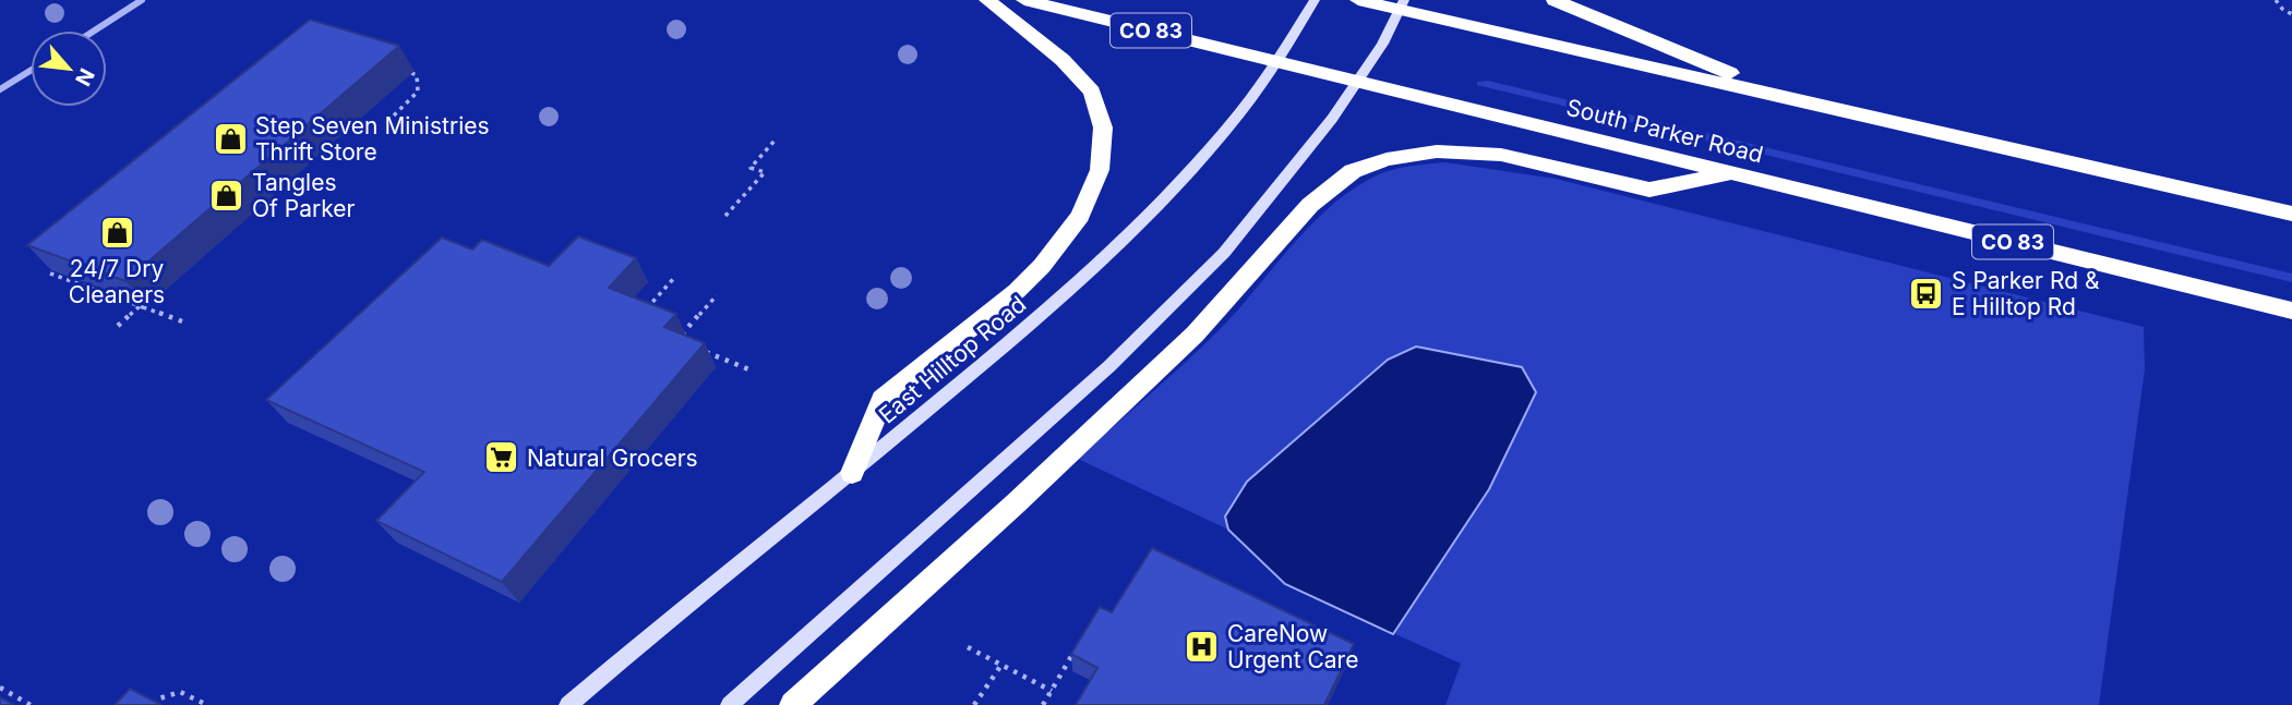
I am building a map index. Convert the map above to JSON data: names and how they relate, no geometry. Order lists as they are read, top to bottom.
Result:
{
  "streets": {
    "highway": ["CO 83", "South Parker Road"],
    "main road": ["East Hilltop Road"]
  },
  "crossings": [
    ["South Parker Road", "East Hilltop Road"]
  ],
  "places": {
    "shop": ["Step Seven Ministries Thrift Store", "Tangles Of Parker", "24/7 Dry Cleaners"],
    "bus stop": ["S Parker Rd & E Hilltop Rd"],
    "supermarket": ["Natural Grocers"],
    "hospital": ["CareNow Urgent Care"]
  },
  "north": "bottom right"
}
